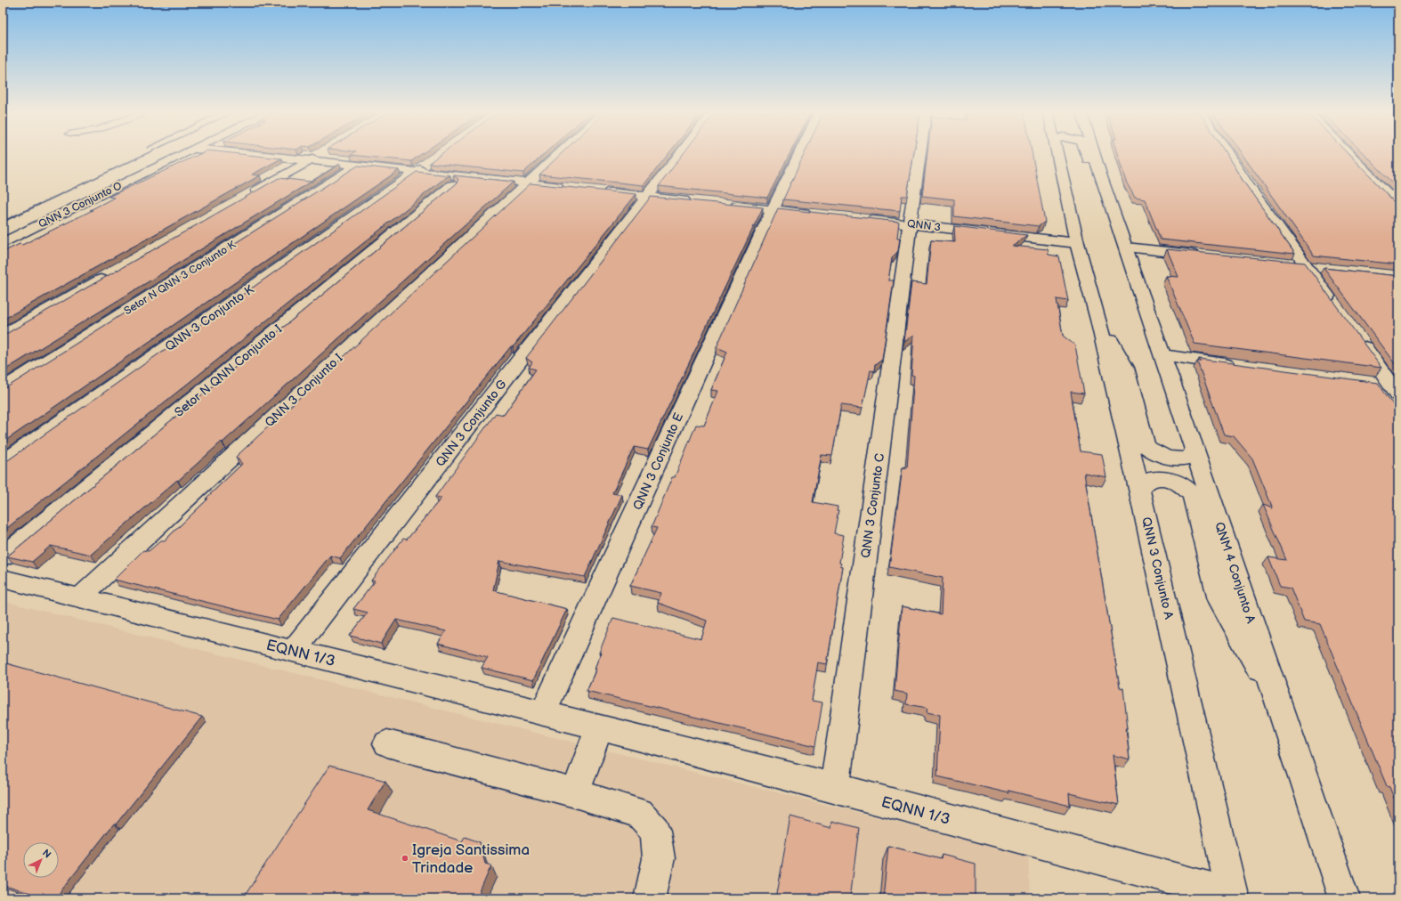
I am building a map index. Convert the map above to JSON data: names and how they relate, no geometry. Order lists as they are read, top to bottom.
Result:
{
  "streets": {
    "street": [
      "QNN 3 Conjunto O",
      "QNN 3",
      "Setor N QNN 3 Conjunto K",
      "QNN 3 Conjunto K",
      "Setor N QNN Conjunto I",
      "QNN 3 Conjunto I",
      "QNN 3 Conjunto G",
      "QNN 3 Conjunto E",
      "QNN 3 Conjunto C",
      "QNN 3 Conjunto A",
      "QNM 4 Conjunto A",
      "EQNN 1/3"
    ]
  },
  "crossings": [
    ["QNN 3", "QNN 3 Conjunto C"],
    ["QNN 3", "QNN 3 Conjunto A"],
    ["QNN 3 Conjunto I", "EQNN 1/3"],
    ["QNN 3 Conjunto G", "EQNN 1/3"],
    ["QNN 3 Conjunto E", "EQNN 1/3"],
    ["QNN 3 Conjunto C", "EQNN 1/3"],
    ["QNN 3 Conjunto A", "EQNN 1/3"]
  ],
  "places": ["Igreja Santissima Trindade"],
  "north": "top right"
}
